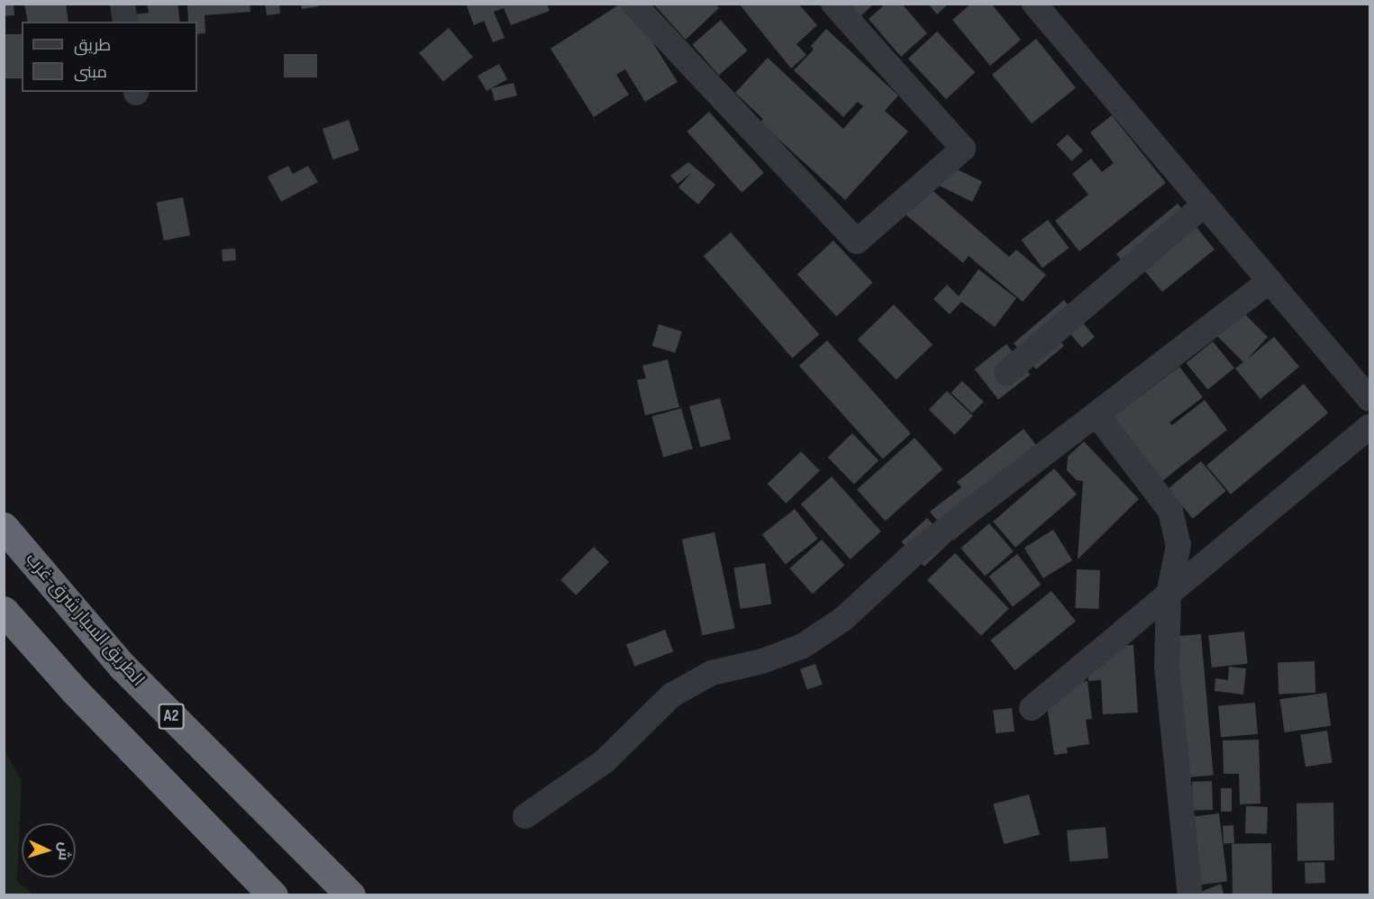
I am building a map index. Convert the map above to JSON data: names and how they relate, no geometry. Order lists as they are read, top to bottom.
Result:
{
  "streets": {
    "highway": ["الطريق السيار شرق-غرب", "A2"]
  },
  "legend": ["طريق", "مبنى"],
  "north": "right"
}
